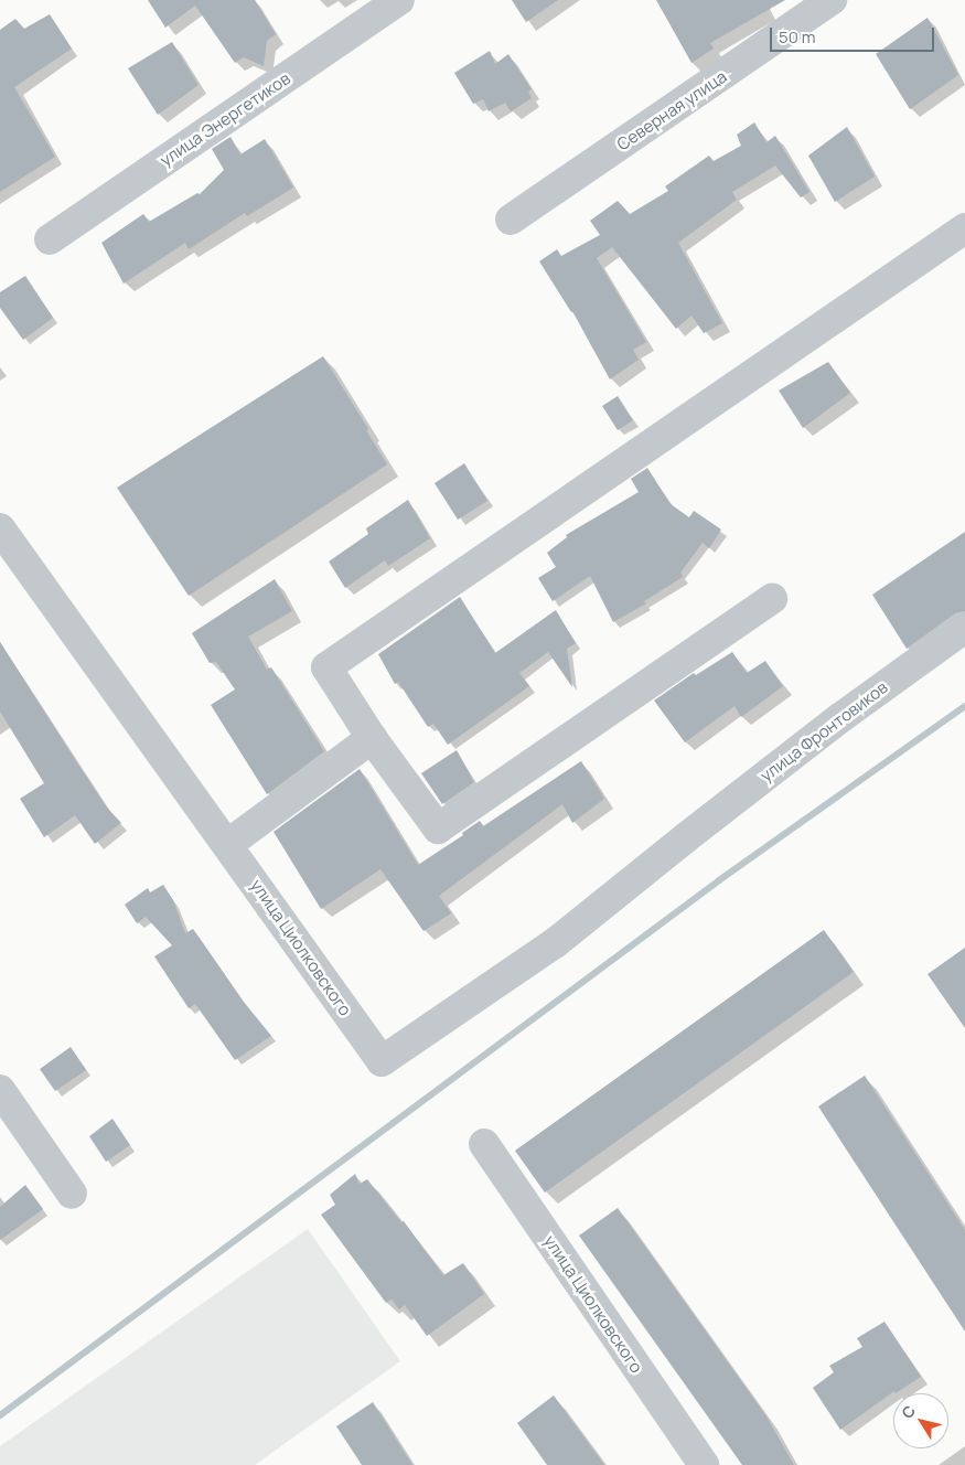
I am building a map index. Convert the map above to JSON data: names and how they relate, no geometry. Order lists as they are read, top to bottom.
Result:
{
  "streets": {
    "street": [
      "Северная улица",
      "улица Энергетиков",
      "улица Фронтовиков",
      "улица Циолковского"
    ]
  },
  "crossings": [
    ["улица Фронтовиков", "улица Циолковского"]
  ],
  "scale_bar": "50 m",
  "north": "top left"
}
